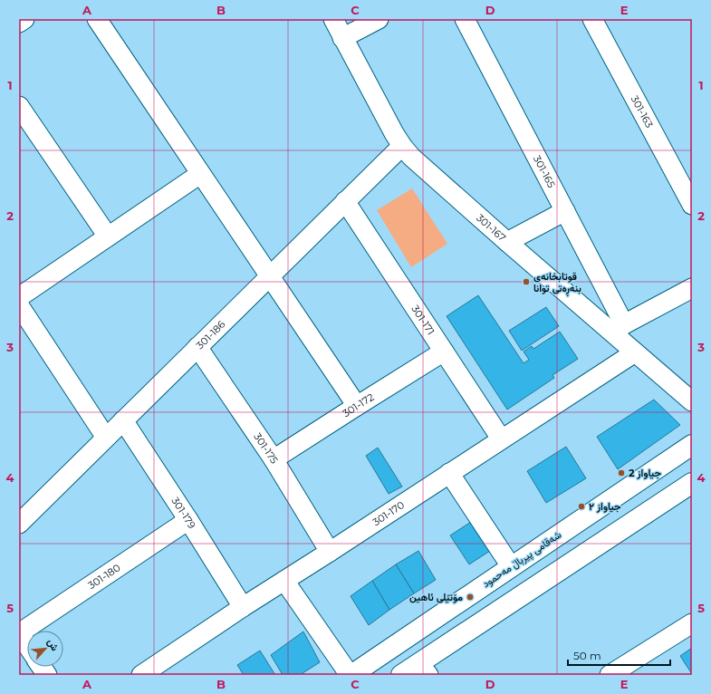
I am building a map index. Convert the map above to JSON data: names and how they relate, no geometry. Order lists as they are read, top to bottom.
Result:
{
  "streets": {
    "main road": ["شەقامی پیرباڵ مەحمود"],
    "street": [
      "301-163",
      "301-165",
      "301-167",
      "301-171",
      "301-186",
      "301-172",
      "301-175",
      "301-179",
      "301-170",
      "301-180"
    ]
  },
  "crossings": [
    ["301-165", "301-167"],
    ["301-167", "301-186"],
    ["301-167", "301-170"],
    ["301-171", "301-186"],
    ["301-171", "301-172"],
    ["301-171", "301-170"],
    ["301-186", "301-175"],
    ["301-186", "301-179"],
    ["301-172", "301-175"],
    ["301-175", "301-170"],
    ["301-179", "301-170"],
    ["301-179", "301-180"]
  ],
  "places": [
    "قوتابخانەی بنەڕەتی توانا",
    "جیاواز 2",
    "جیاواز ٢",
    "مۆتێلی ئاهین"
  ],
  "scale_bar": "50 m",
  "north": "top right",
  "grid": {
    "columns": [
      "A",
      "B",
      "C",
      "D",
      "E"
    ],
    "rows": [
      "1",
      "2",
      "3",
      "4",
      "5"
    ]
  }
}
